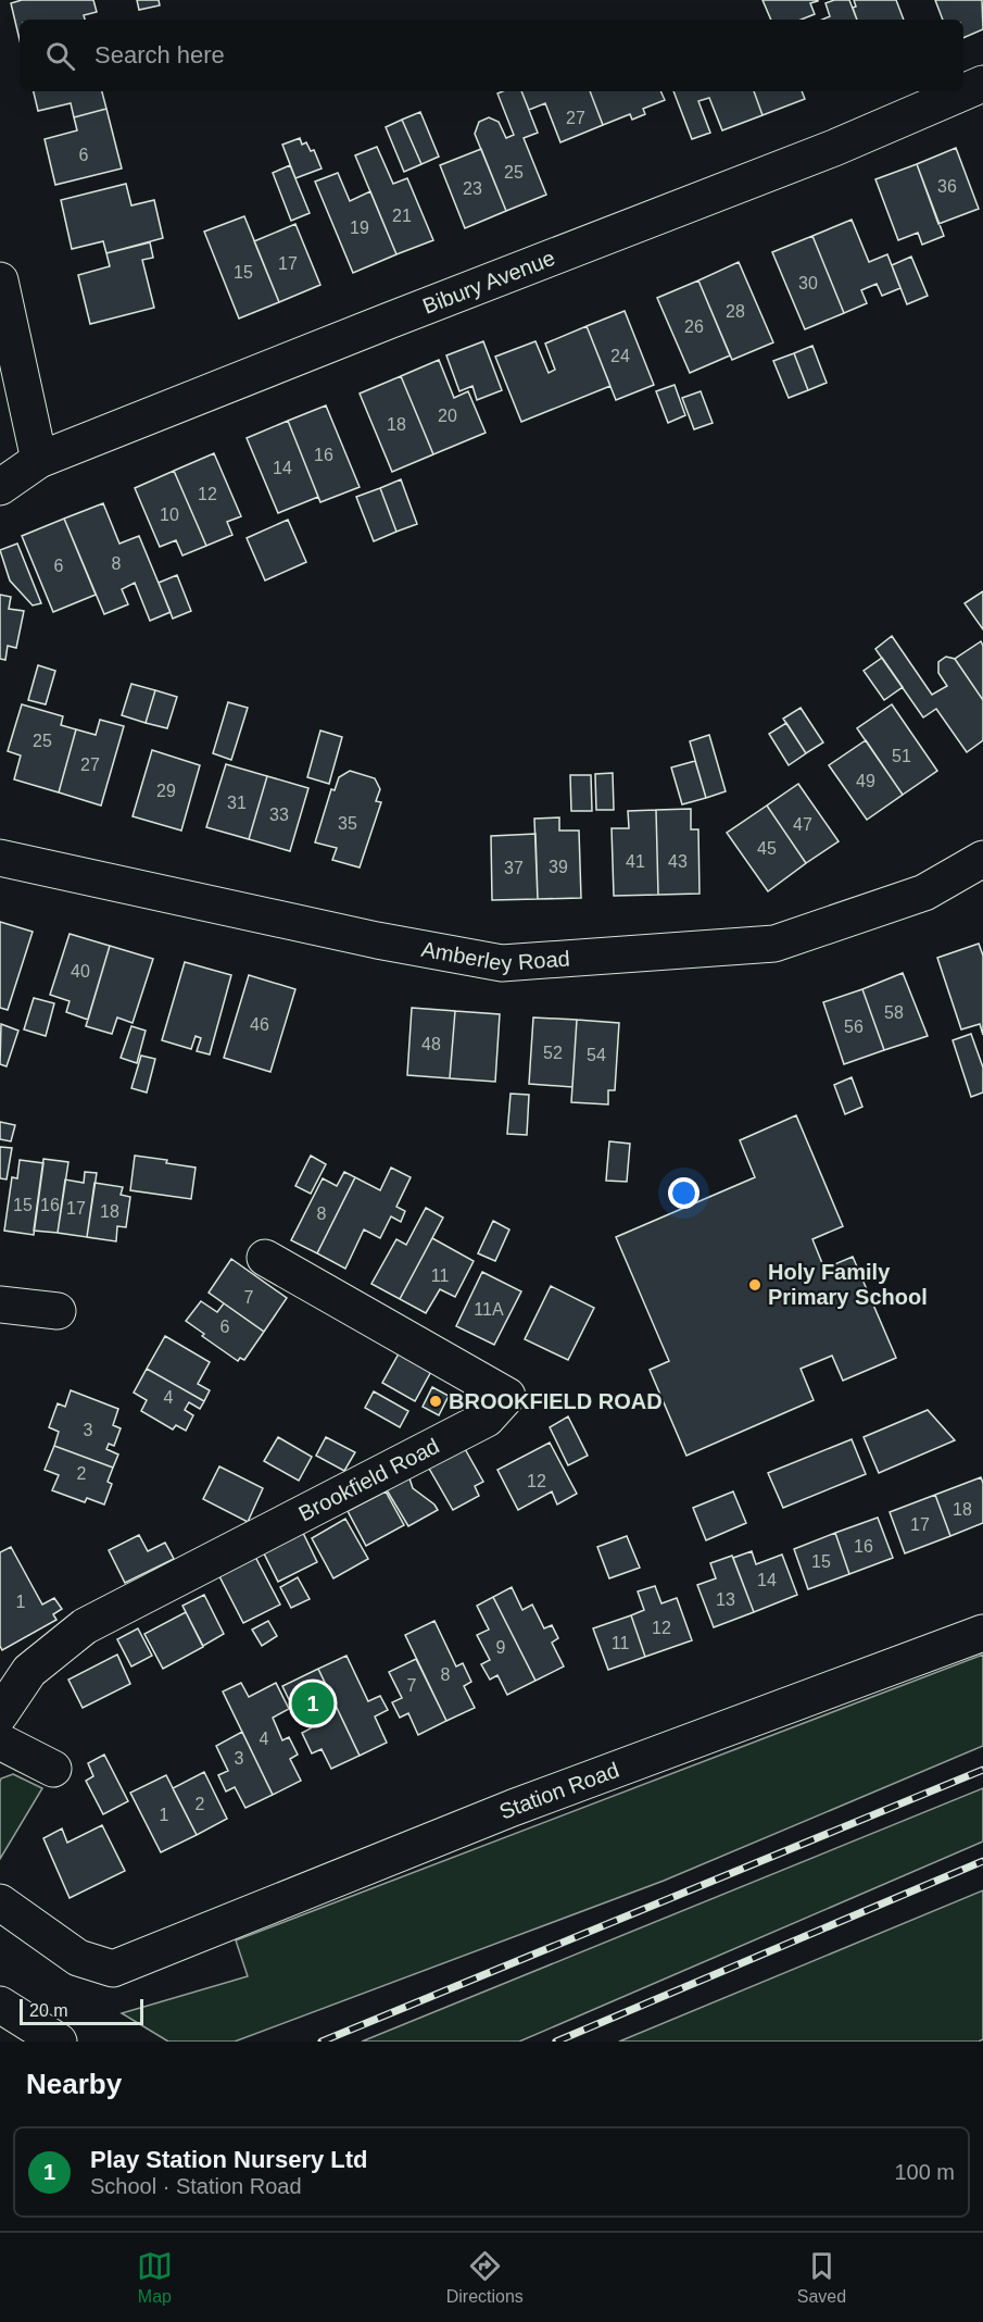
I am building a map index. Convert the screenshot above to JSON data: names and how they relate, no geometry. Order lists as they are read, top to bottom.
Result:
{
  "streets": {
    "street": [
      "Bibury Avenue",
      "Amberley Road",
      "Brookfield Road",
      "Station Road"
    ]
  },
  "places": ["Holy Family Primary School", "BROOKFIELD ROAD"],
  "house_numbers": [
    "27",
    "6",
    "25",
    "36",
    "23",
    "21",
    "19",
    "17",
    "15",
    "30",
    "28",
    "26",
    "24",
    "20",
    "18",
    "16",
    "14",
    "12",
    "10",
    "8",
    "6",
    "25",
    "51",
    "27",
    "49",
    "29",
    "31",
    "33",
    "35",
    "47",
    "45",
    "41",
    "43",
    "39",
    "37",
    "40",
    "58",
    "46",
    "56",
    "48",
    "52",
    "54",
    "15",
    "16",
    "17",
    "18",
    "8",
    "11",
    "7",
    "11A",
    "6",
    "4",
    "3",
    "2",
    "12",
    "18",
    "17",
    "16",
    "15",
    "14",
    "13",
    "1",
    "12",
    "11",
    "9",
    "8",
    "7",
    "4",
    "3",
    "2",
    "1"
  ],
  "scale_bar": "20 m",
  "page": {
    "search": "Search here",
    "pins": "1",
    "scale": "20 m",
    "heading": "Nearby",
    "list": [
      {
        "mark": "1",
        "name": "Play Station Nursery Ltd",
        "note": "School · Station Road",
        "value": "100 m"
      }
    ],
    "nav": ["Map", "Directions", "Saved"]
  }
}
